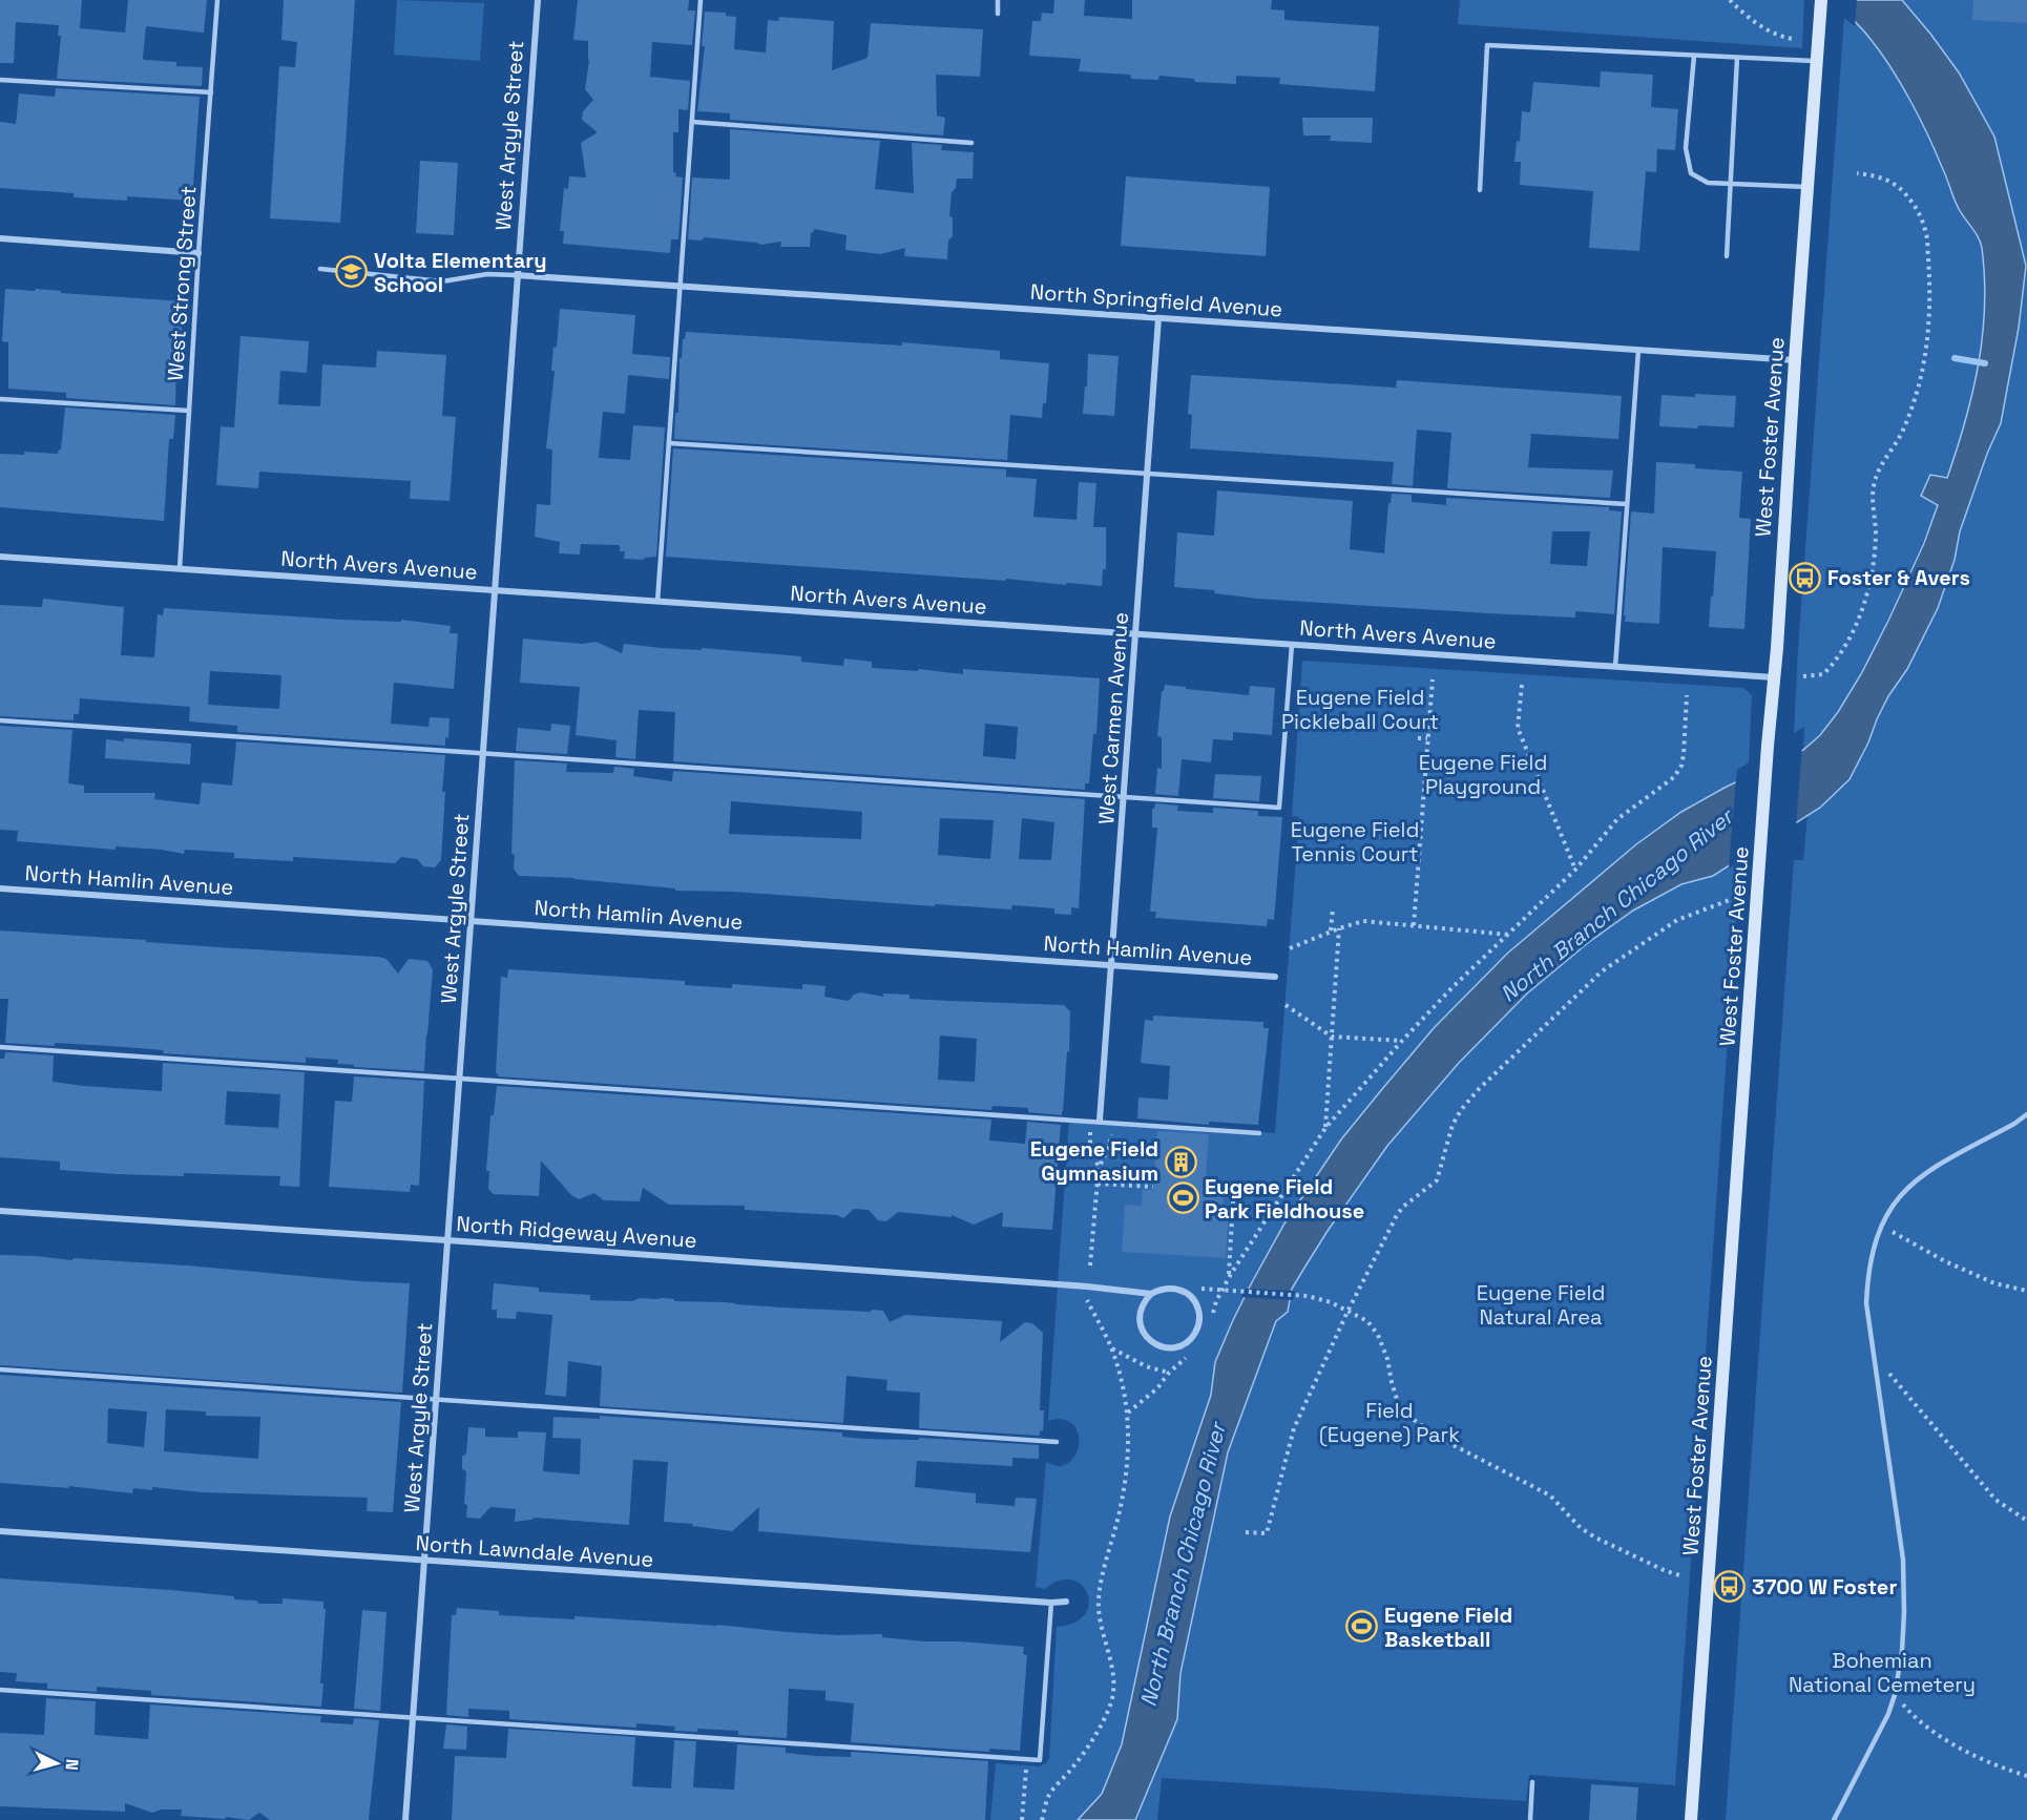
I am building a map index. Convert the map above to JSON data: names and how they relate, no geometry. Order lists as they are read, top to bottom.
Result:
{
  "streets": {
    "main road": ["West Foster Avenue"],
    "street": [
      "West Argyle Street",
      "North Springfield Avenue",
      "North Avers Avenue",
      "West Carmen Avenue",
      "North Hamlin Avenue",
      "North Ridgeway Avenue",
      "North Lawndale Avenue"
    ],
    "lane": ["West Strong Street"]
  },
  "crossings": [
    ["West Argyle Street", "North Springfield Avenue"],
    ["West Argyle Street", "North Avers Avenue"],
    ["West Argyle Street", "North Hamlin Avenue"],
    ["West Argyle Street", "North Ridgeway Avenue"],
    ["West Argyle Street", "North Lawndale Avenue"],
    ["West Strong Street", "North Avers Avenue"],
    ["North Springfield Avenue", "West Foster Avenue"],
    ["North Springfield Avenue", "West Carmen Avenue"],
    ["West Foster Avenue", "North Avers Avenue"],
    ["North Avers Avenue", "West Carmen Avenue"],
    ["West Carmen Avenue", "North Hamlin Avenue"]
  ],
  "water": ["North Branch Chicago River"],
  "parks": [
    "Eugene Field Pickleball Court",
    "Eugene Field Playground",
    "Eugene Field Tennis Court",
    "Eugene Field Natural Area",
    "Field (Eugene) Park",
    "Bohemian National Cemetery"
  ],
  "places": {
    "school or university": ["Volta Elementary School"],
    "bus stop": ["Foster & Avers", "3700 W Foster"],
    "building": ["Eugene Field Gymnasium"],
    "sports": ["Eugene Field Park Fieldhouse", "Eugene Field Basketball"]
  },
  "north": "right"
}
